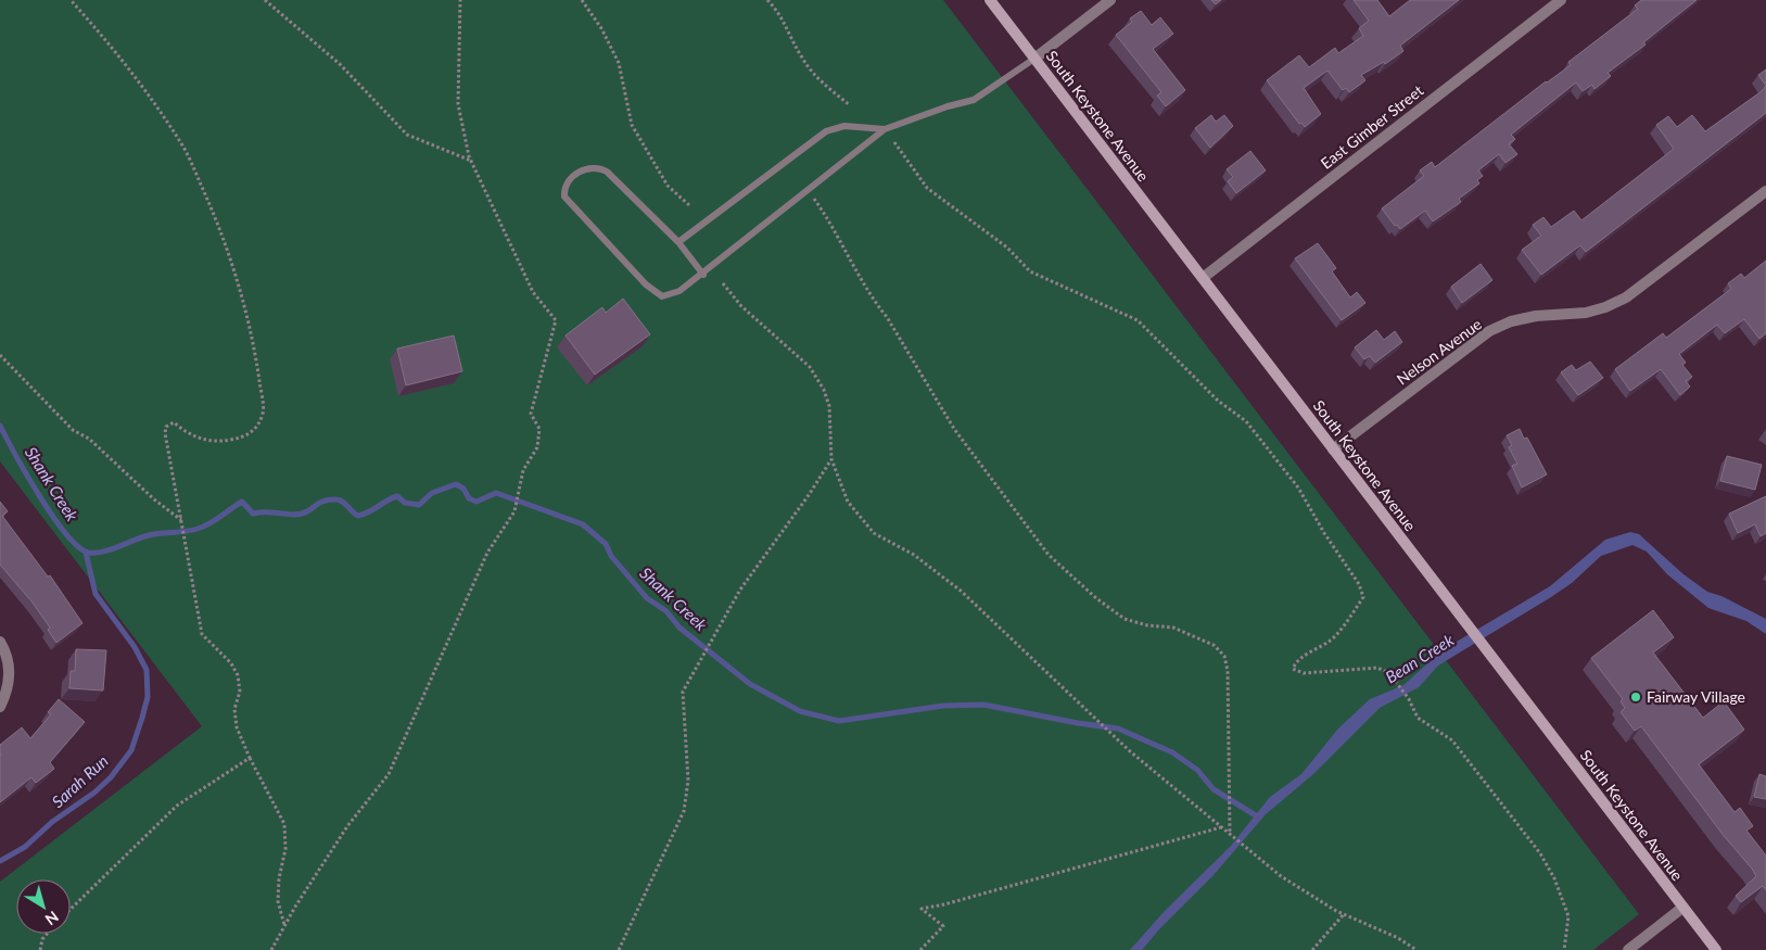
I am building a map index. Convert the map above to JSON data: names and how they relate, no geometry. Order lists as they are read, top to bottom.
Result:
{
  "streets": {
    "main road": ["South Keystone Avenue"],
    "street": ["East Gimber Street", "Nelson Avenue"]
  },
  "crossings": [
    ["South Keystone Avenue", "East Gimber Street"],
    ["South Keystone Avenue", "Nelson Avenue"]
  ],
  "water": ["Shank Creek", "Bean Creek", "Sarah Run"],
  "places": ["Fairway Village"],
  "north": "bottom right"
}
